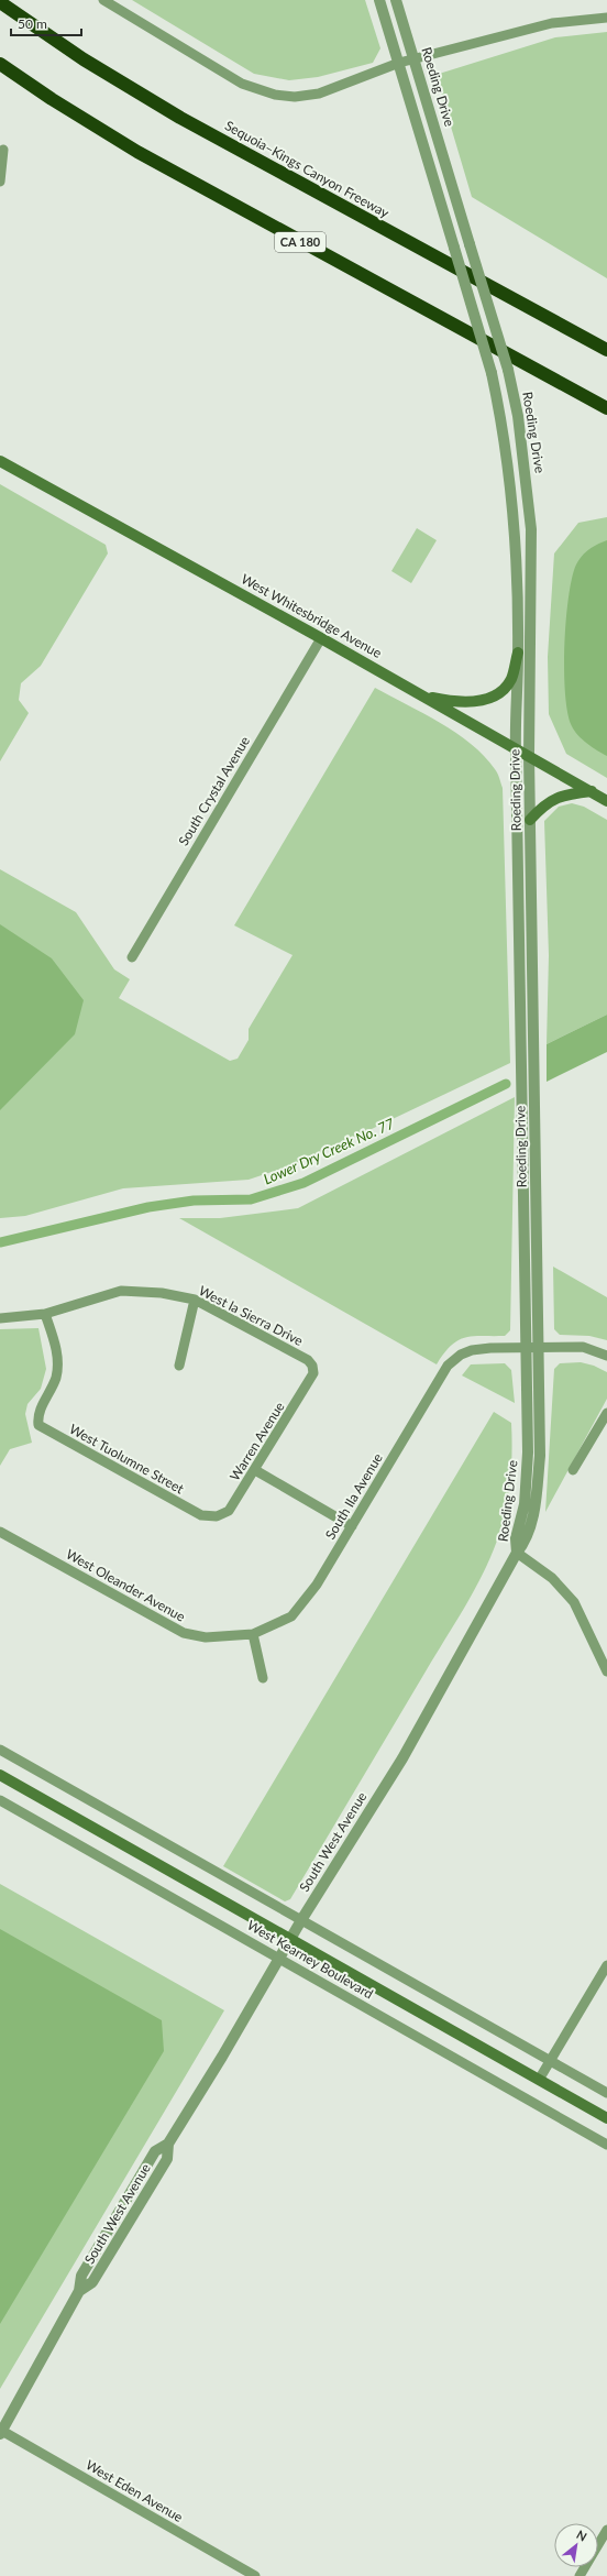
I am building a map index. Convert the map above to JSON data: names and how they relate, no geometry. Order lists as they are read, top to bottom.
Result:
{
  "streets": {
    "highway": ["Sequoia–Kings Canyon Freeway", "CA 180"],
    "main road": ["West Whitesbridge Avenue", "West Kearney Boulevard"],
    "street": [
      "Roeding Drive",
      "South Crystal Avenue",
      "West la Sierra Drive",
      "Warren Avenue",
      "West Tuolumne Street",
      "South Ila Avenue",
      "West Oleander Avenue",
      "South West Avenue",
      "West Eden Avenue"
    ]
  },
  "crossings": [
    ["Roeding Drive", "West Whitesbridge Avenue"],
    ["Roeding Drive", "South Ila Avenue"],
    ["Roeding Drive", "South West Avenue"],
    ["West Whitesbridge Avenue", "South Crystal Avenue"],
    ["West la Sierra Drive", "Warren Avenue"],
    ["West la Sierra Drive", "West Tuolumne Street"],
    ["Warren Avenue", "West Tuolumne Street"],
    ["South Ila Avenue", "West Oleander Avenue"],
    ["South West Avenue", "West Kearney Boulevard"],
    ["South West Avenue", "West Eden Avenue"]
  ],
  "water": ["Lower Dry Creek No. 77"],
  "scale_bar": "50 m",
  "north": "top right"
}
